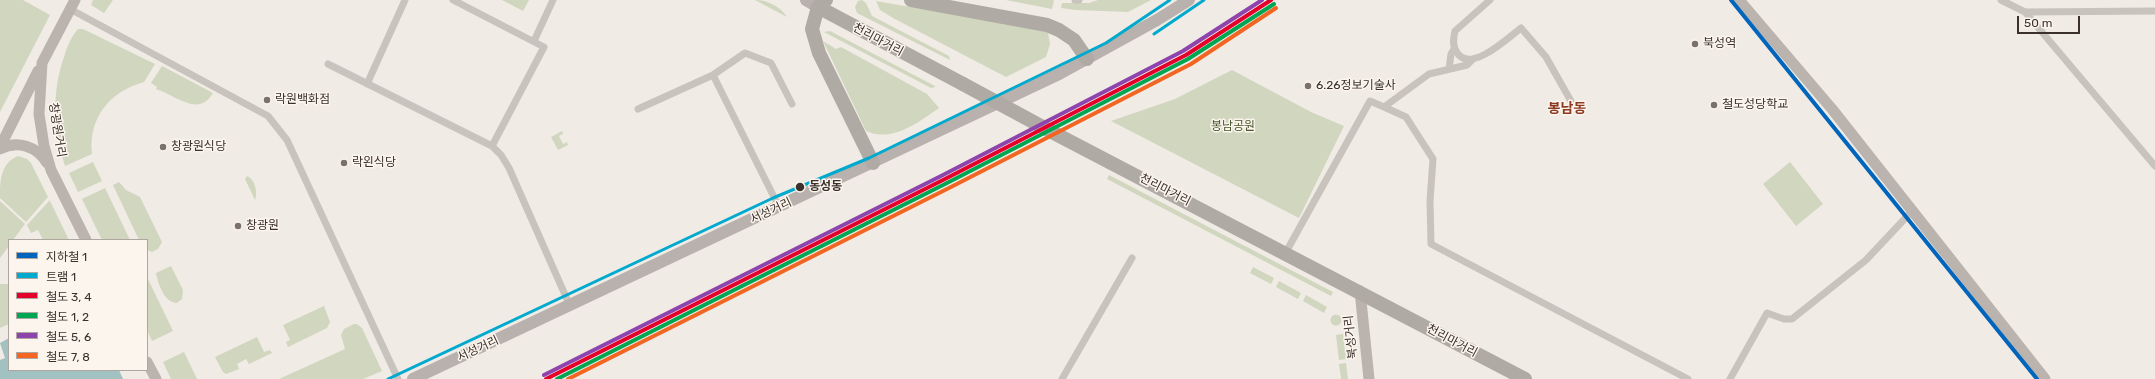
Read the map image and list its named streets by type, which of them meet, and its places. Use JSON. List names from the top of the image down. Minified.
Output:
{"streets":{"highway":["천리마거리"],"main road":["서성거리"],"street":["창광원거리","북성거리"]},"crossings":[["천리마거리","북성거리"]],"districts":["봉남동"],"parks":["봉남공원"],"places":["북성역","6.26정보기술사","락원백화점","철도성당학교","창광원식당","락왼식당","동성동","창광원"],"lines":["metro line 1","tram line 1"],"legend":["지하철 1","트램 1","철도 3, 4","철도 1, 2","철도 5, 6","철도 7, 8"],"scale_bar":"50 m"}
